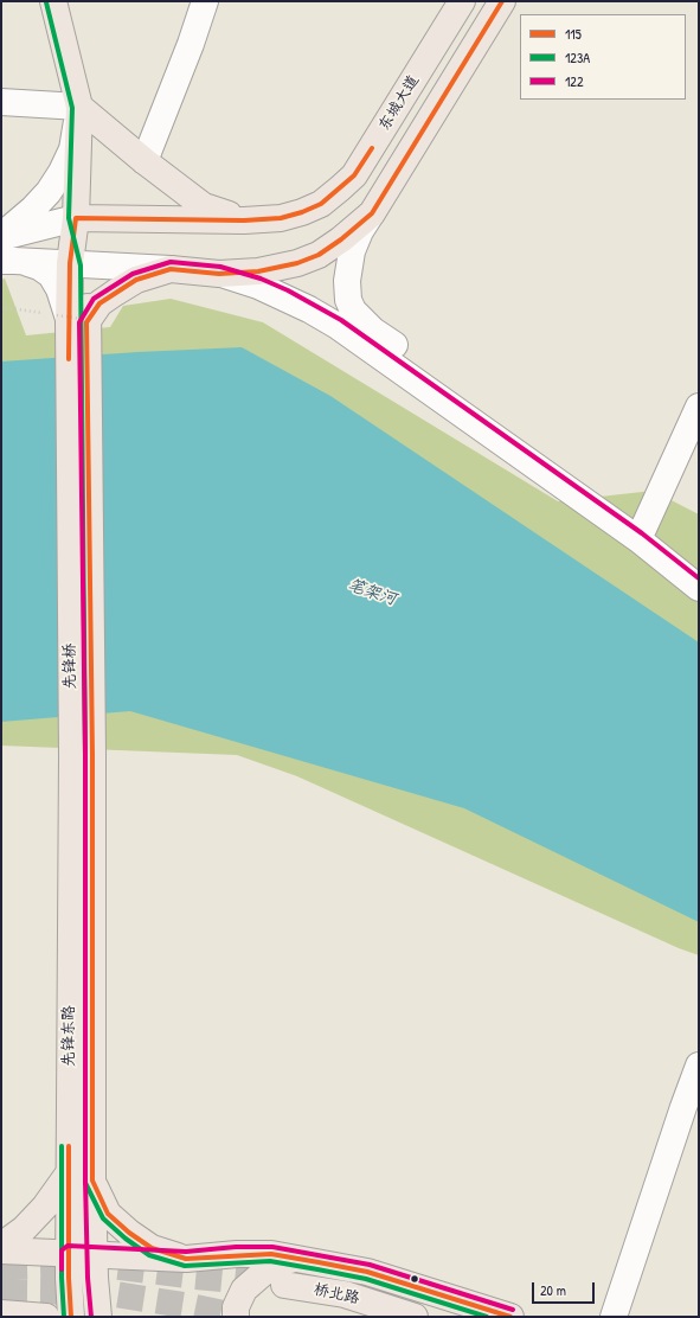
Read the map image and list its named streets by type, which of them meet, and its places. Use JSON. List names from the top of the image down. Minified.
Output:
{"streets":{"main road":["东城大道","先锋桥","先锋东路","桥北路"]},"crossings":[["东城大道","先锋桥"],["先锋桥","先锋东路"],["先锋东路","桥北路"]],"water":["笔架河"],"lines":["transit line 115","transit line 123A","transit line 122"],"legend":["115","123A","122"],"scale_bar":"20 m"}
